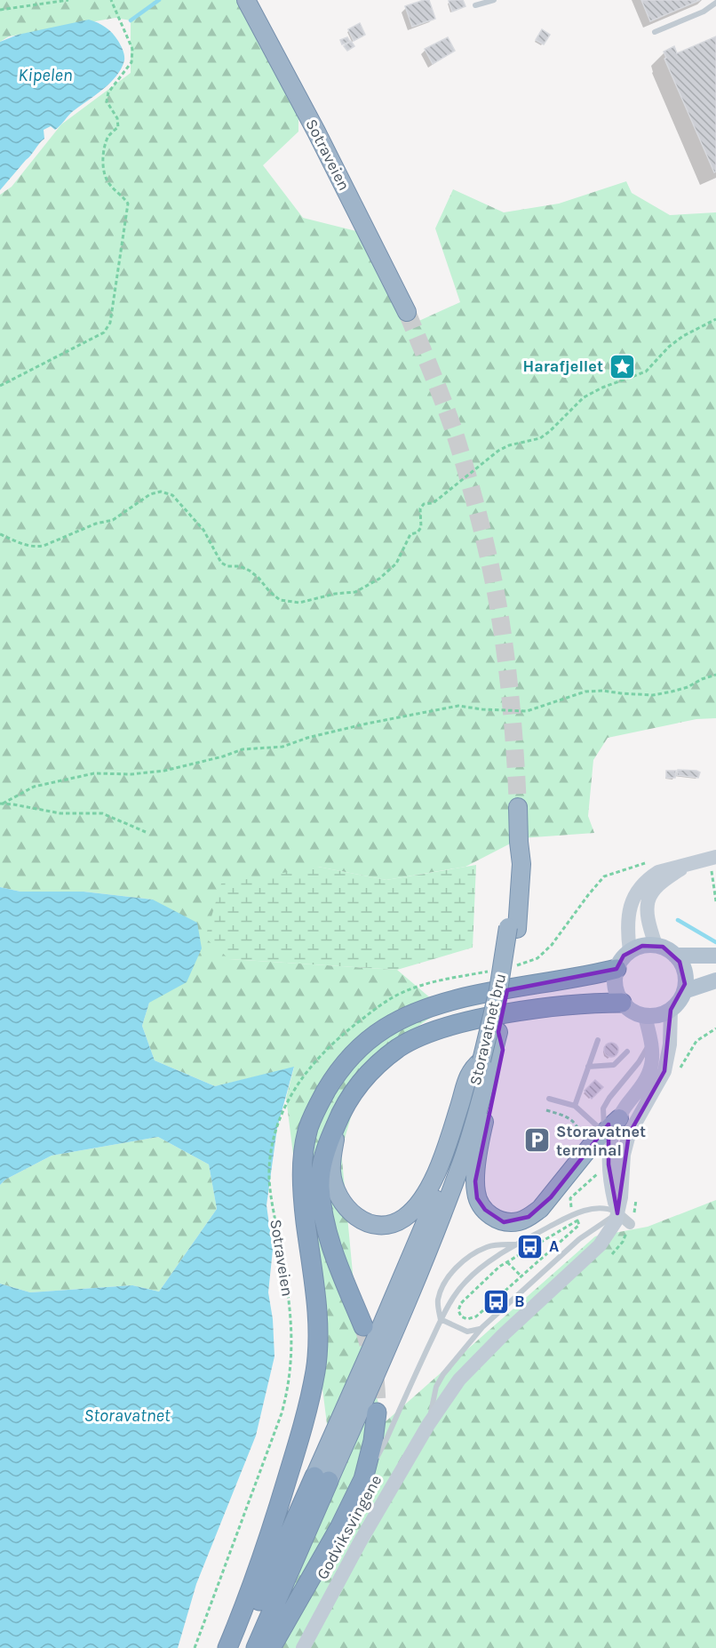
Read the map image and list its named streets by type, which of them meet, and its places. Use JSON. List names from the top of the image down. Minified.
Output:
{"streets":{"highway":["Sotraveien","Storavatnet bru"],"main road":["Godviksvingene"]},"water":["Kipelen","Storavatnet"],"places":{"place":["Harafjellet"],"parking":["Storavatnet terminal"],"bus stop":["A","B"]}}
